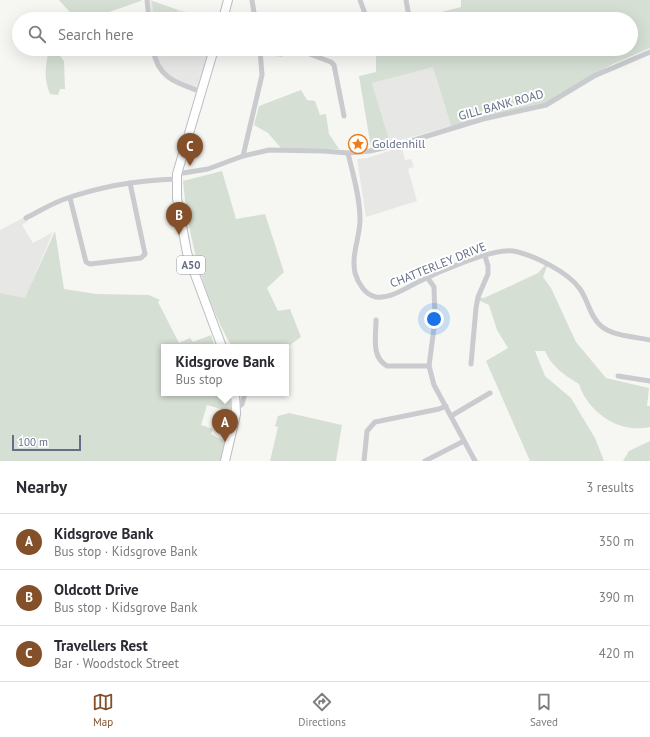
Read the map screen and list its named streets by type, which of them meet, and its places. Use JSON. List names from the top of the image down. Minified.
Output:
{"streets":{"main road":["A50"],"street":["GILL BANK ROAD","CHATTERLEY DRIVE"]},"crossings":[["GILL BANK ROAD","A50"],["GILL BANK ROAD","CHATTERLEY DRIVE"]],"places":{"place":["Goldenhill"]},"scale_bar":"100 m","page":{"search":"Search here","pins":["C","B","A"],"popup":["Kidsgrove Bank","Bus stop"],"scale":"100 m","heading":["Nearby","3 results"],"list":[{"mark":"A","name":"Kidsgrove Bank","note":"Bus stop · Kidsgrove Bank","value":"350 m"},{"mark":"B","name":"Oldcott Drive","note":"Bus stop · Kidsgrove Bank","value":"390 m"},{"mark":"C","name":"Travellers Rest","note":"Bar · Woodstock Street","value":"420 m"}],"nav":["Map","Directions","Saved"]}}
